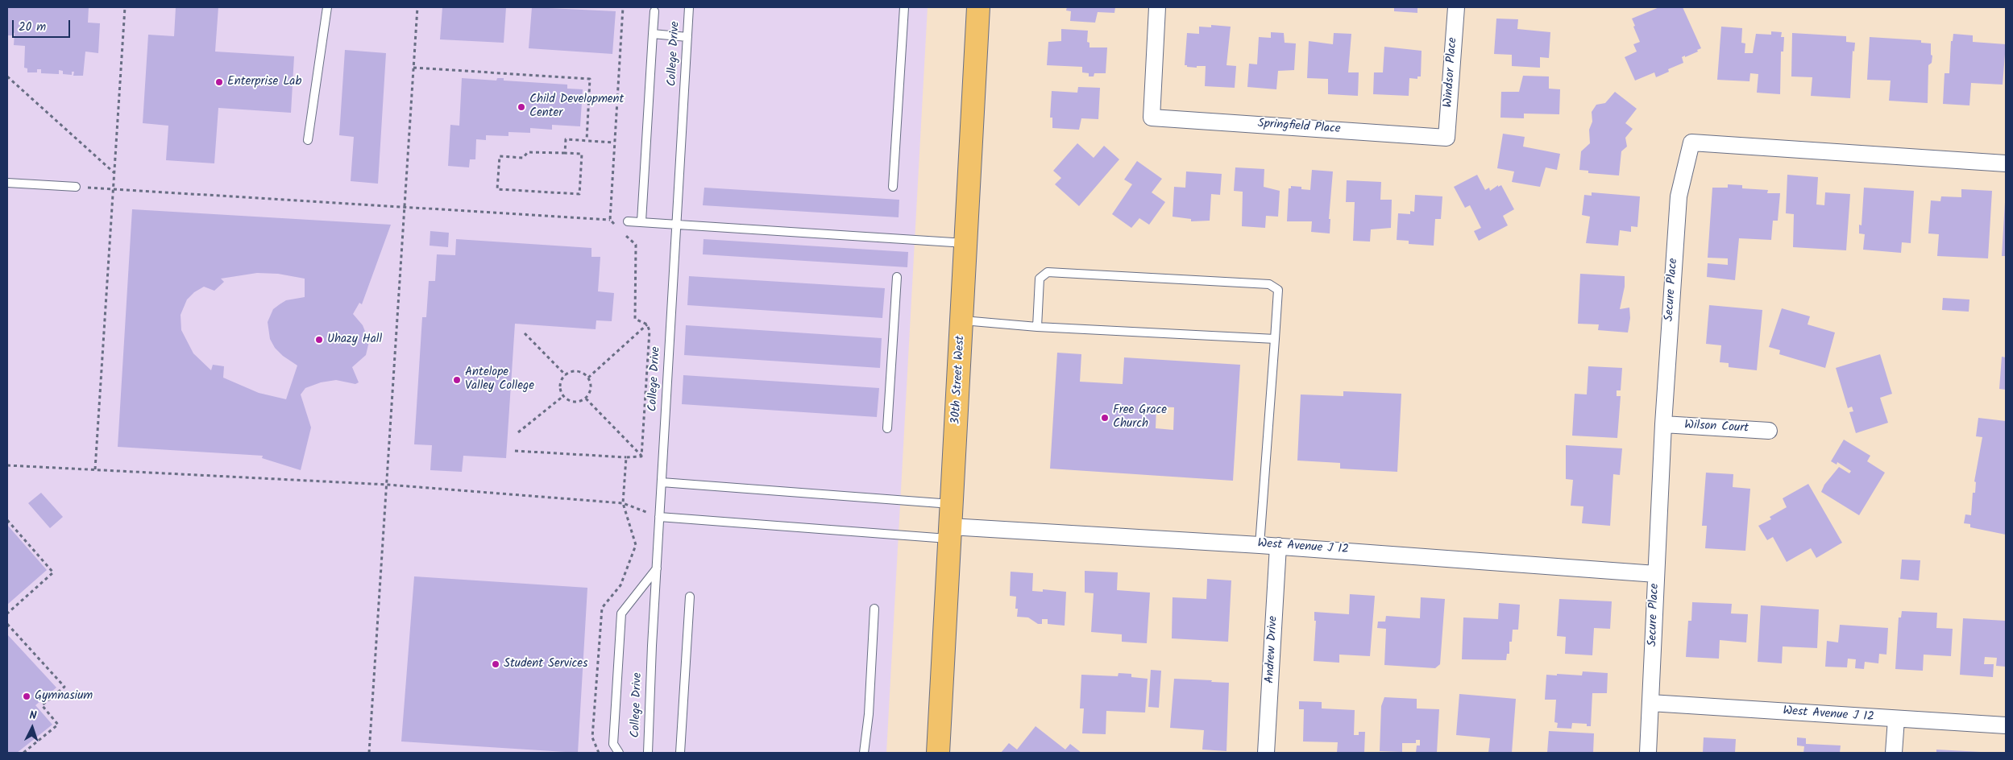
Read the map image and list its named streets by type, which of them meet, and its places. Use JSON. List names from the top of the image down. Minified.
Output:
{"streets":{"main road":["30th Street West"],"street":["Windsor Place","Springfield Place","Secure Place","Wilson Court","West Avenue J 12","Andrew Drive"],"lane":["College Drive"]},"crossings":[["Windsor Place","Springfield Place"],["Secure Place","Wilson Court"],["Secure Place","West Avenue J 12"],["30th Street West","West Avenue J 12"],["West Avenue J 12","Andrew Drive"]],"places":["Enterprise Lab","Child Development Center","Uhazy Hall","Antelope Valley College","Free Grace Church","Student Services","Gymnasium"],"scale_bar":"20 m","north":"top"}
